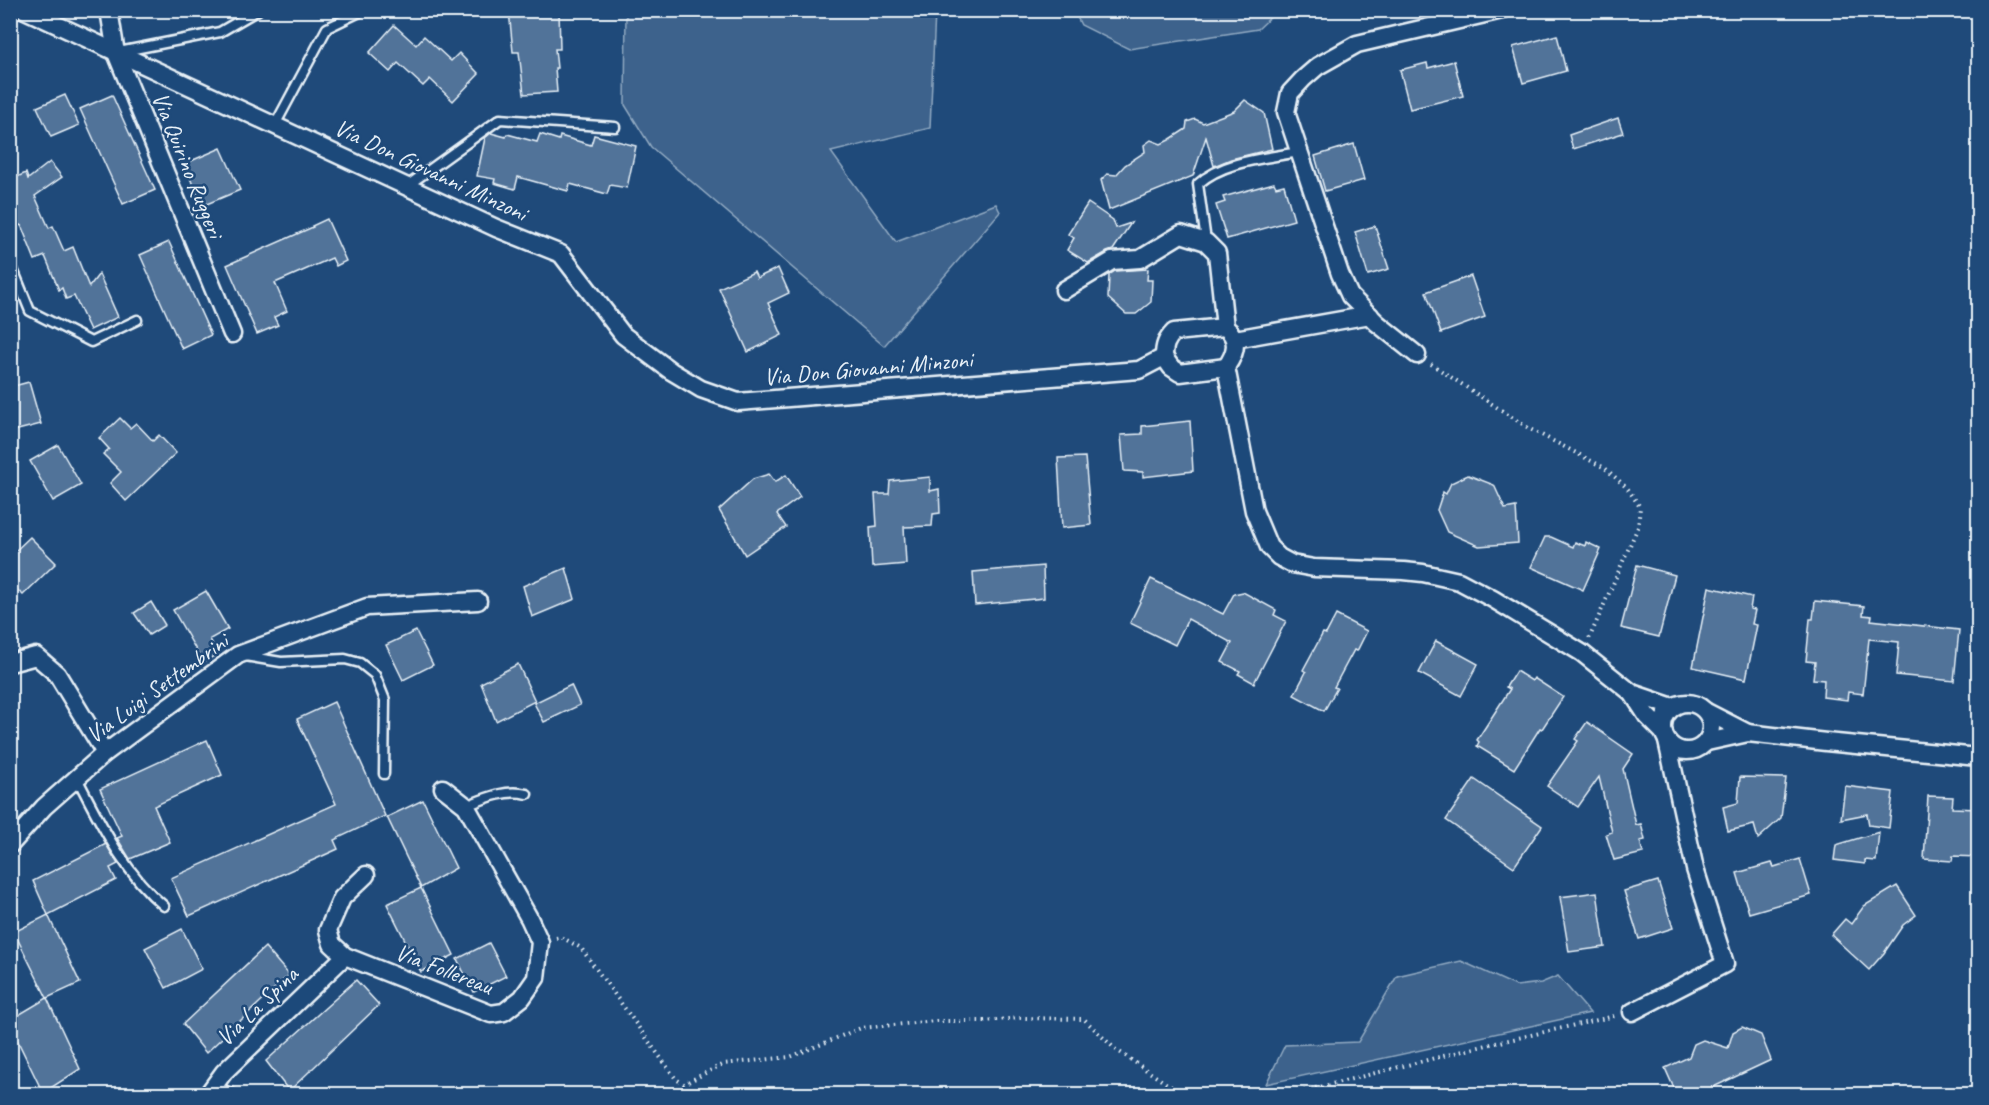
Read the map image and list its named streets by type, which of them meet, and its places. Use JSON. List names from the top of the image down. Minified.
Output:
{"streets":{"street":["Via Quirino Ruggeri","Via Don Giovanni Minzoni","Via Luigi Settembrini","Via Follereau","Via La Spina"]},"crossings":[["Via Quirino Ruggeri","Via Don Giovanni Minzoni"],["Via Follereau","Via La Spina"]]}
